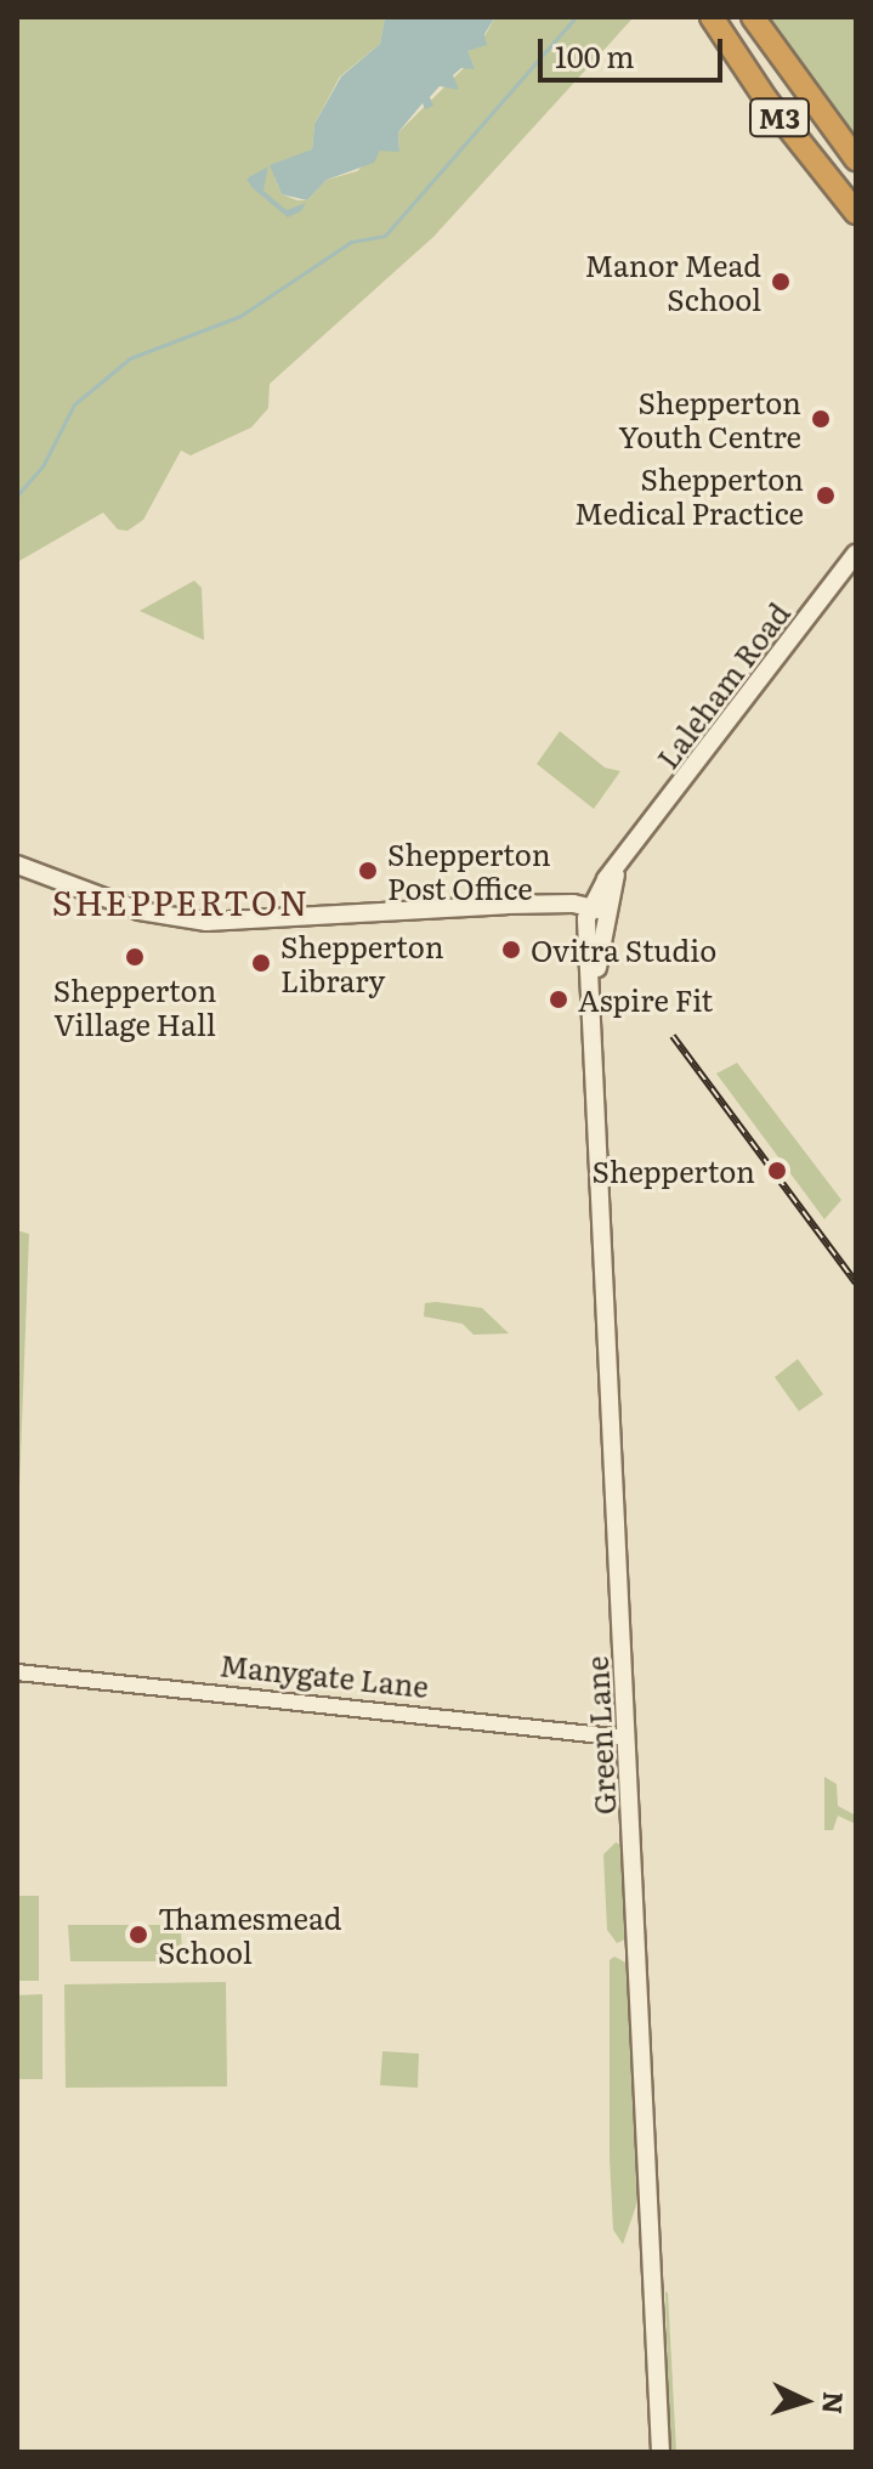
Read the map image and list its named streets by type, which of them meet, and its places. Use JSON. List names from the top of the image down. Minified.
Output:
{"streets":{"highway":["M3"],"main road":["Laleham Road","Green Lane"],"street":["Manygate Lane"]},"crossings":[["Laleham Road","Green Lane"],["Manygate Lane","Green Lane"]],"districts":["SHEPPERTON"],"places":["Manor Mead School","Shepperton Youth Centre","Shepperton Medical Practice","Shepperton Post Office","Ovitra Studio","Shepperton Village Hall","Shepperton Library","Aspire Fit","Shepperton","Thamesmead School"],"scale_bar":"100 m","north":"right"}
